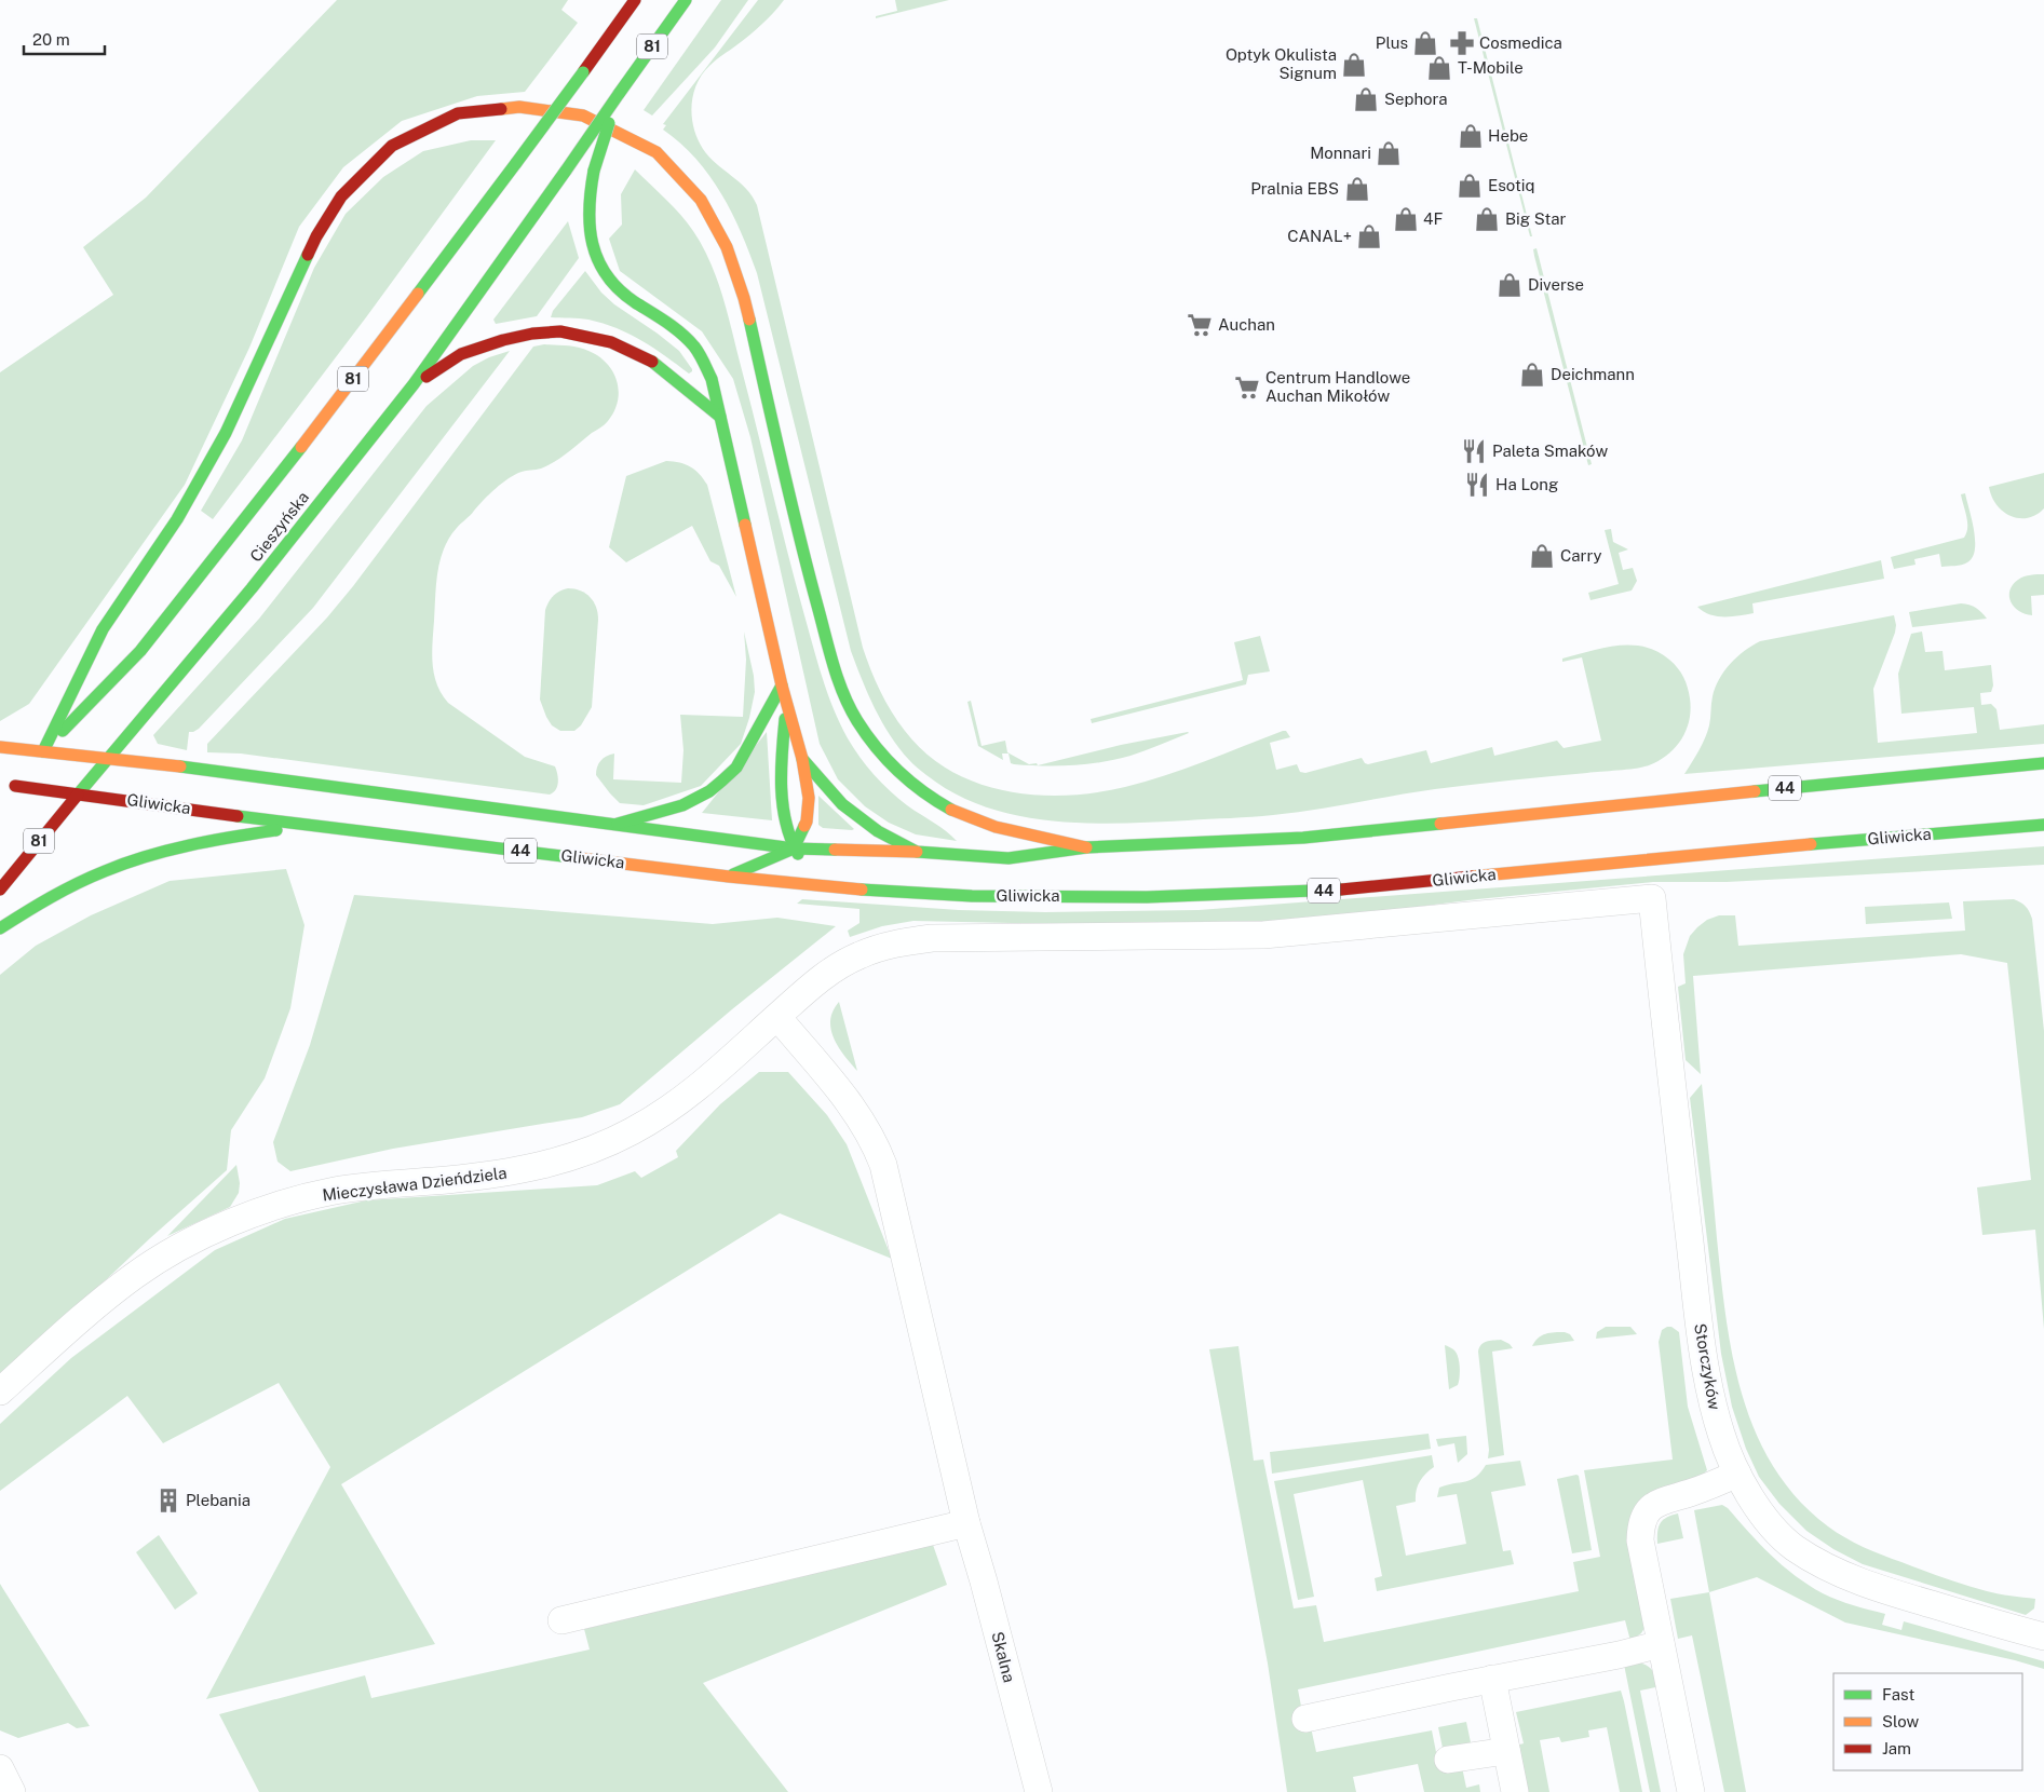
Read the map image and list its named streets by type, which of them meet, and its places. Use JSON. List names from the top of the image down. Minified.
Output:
{"streets":{"main road":["81","Cieszyńska","44","Gliwicka"],"street":["Mieczysława Dzieńdziela","Storczyków","Skalna"]},"crossings":[["81","Cieszyńska"],["Cieszyńska","Gliwicka"],["44","Gliwicka"],["Mieczysława Dzieńdziela","Storczyków"],["Mieczysława Dzieńdziela","Skalna"],["Storczyków","Skalna"]],"places":{"shop":["Plus","Optyk Okulista Signum","T-Mobile","Sephora","Hebe","Monnari","Esotiq","Pralnia EBS","4F","Big Star","CANAL+","Diverse","Deichmann","Carry"],"pharmacy":["Cosmedica"],"supermarket":["Auchan","Centrum Handlowe Auchan Mikołów"],"restaurant":["Paleta Smaków","Ha Long"],"building":["Plebania"]},"legend":["Fast","Slow","Jam"],"scale_bar":"20 m"}
